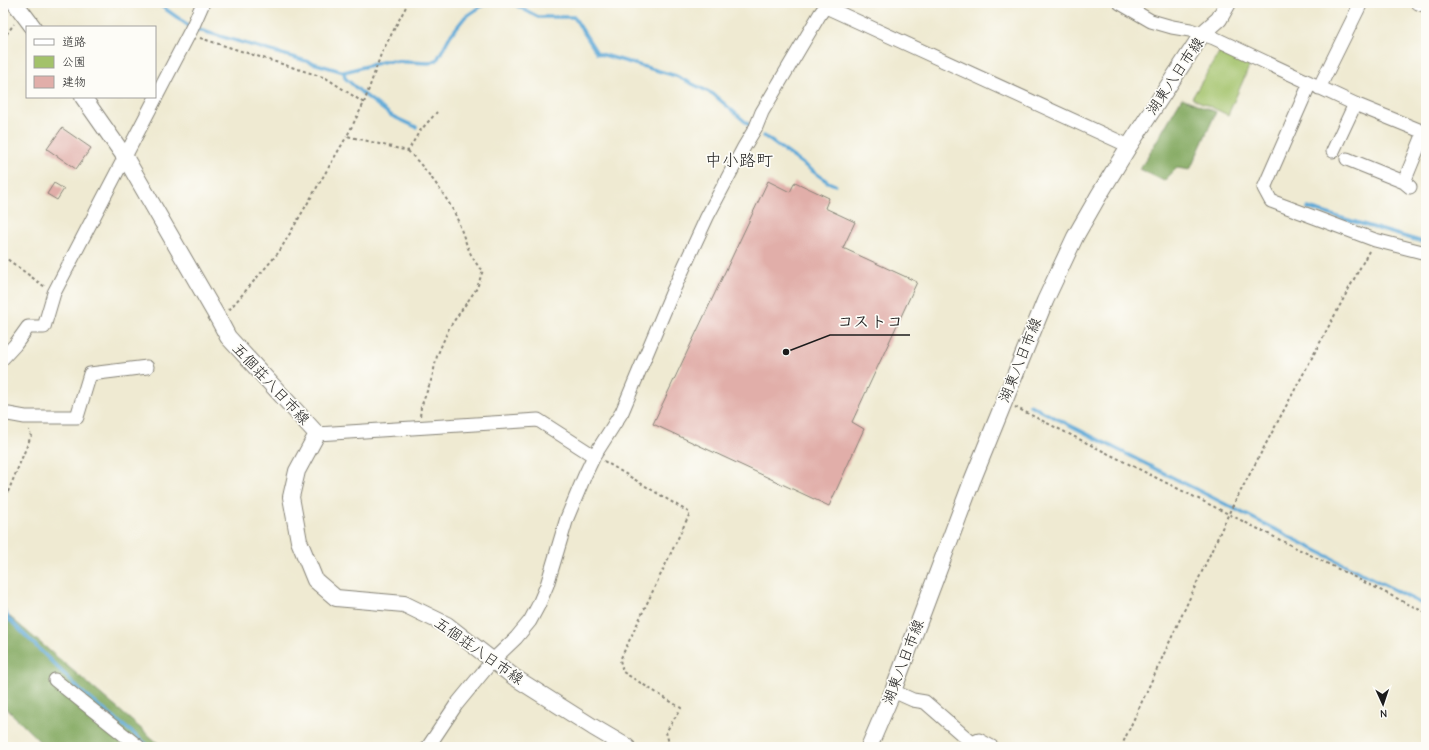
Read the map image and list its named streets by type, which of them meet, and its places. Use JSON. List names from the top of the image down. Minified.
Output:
{"streets":{"main road":["湖東八日市線","五個荘八日市線"]},"districts":["中小路町"],"places":["コストコ"],"legend":["道路","公園","建物"],"north":"bottom"}
